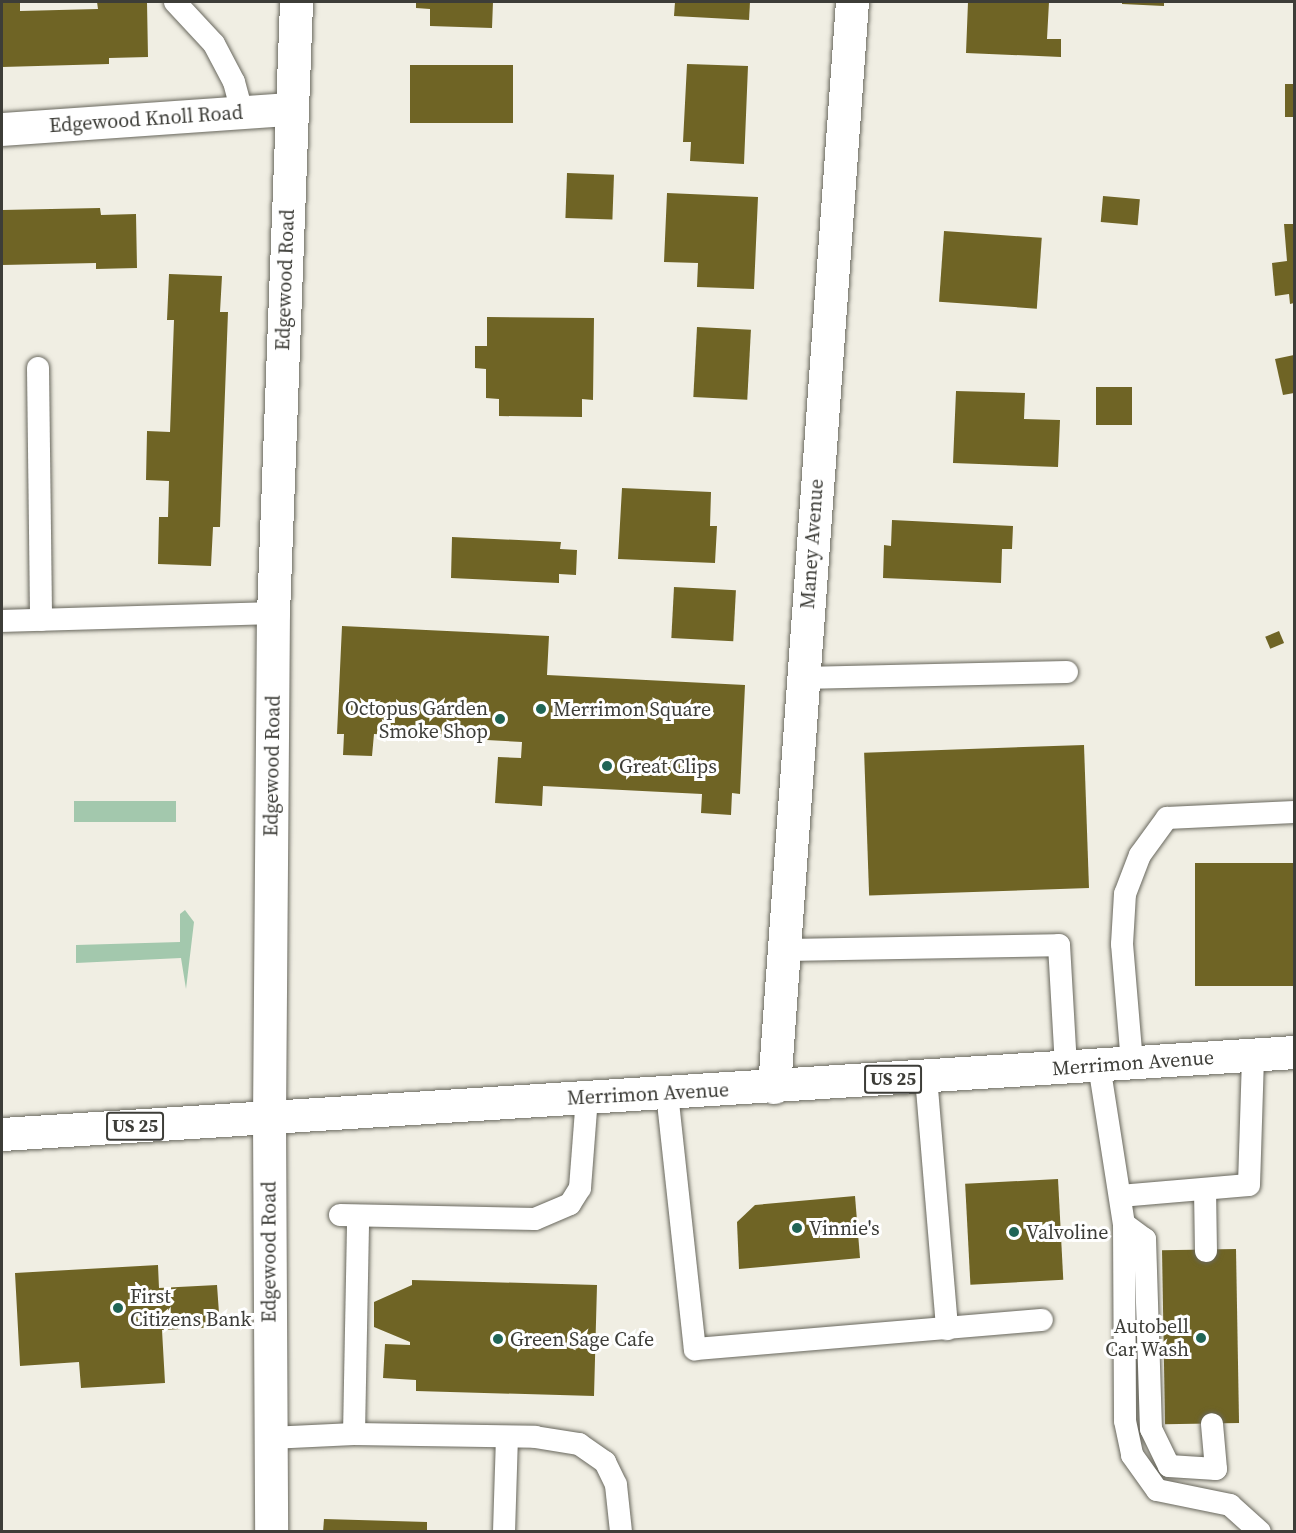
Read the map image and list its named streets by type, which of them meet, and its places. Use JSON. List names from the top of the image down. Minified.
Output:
{"streets":{"street":["Edgewood Knoll Road","Edgewood Road","Maney Avenue","Merrimon Avenue","US 25"]},"crossings":[["Edgewood Knoll Road","Edgewood Road"],["Edgewood Road","Merrimon Avenue"],["Maney Avenue","Merrimon Avenue"]],"places":["Merrimon Square","Octopus Garden Smoke Shop","Great Clips","Vinnie's","Valvoline","First Citizens Bank","Autobell Car Wash","Green Sage Cafe"]}
